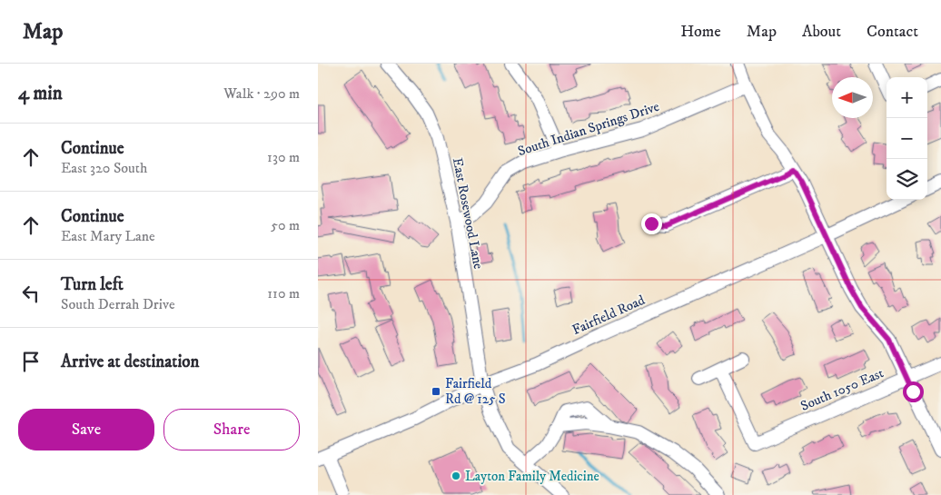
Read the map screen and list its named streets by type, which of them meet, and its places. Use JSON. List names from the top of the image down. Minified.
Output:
{"streets":{"street":["South Indian Springs Drive","East Rosewood Lane","Fairfield Road","South 1050 East"]},"crossings":[["South Indian Springs Drive","East Rosewood Lane"],["East Rosewood Lane","Fairfield Road"]],"places":{"transit":["Fairfield Rd @ 125 S"],"other":["Layton Family Medicine"]},"north":"left","page":{"header":"Map","nav":["Home","Map","About","Contact"],"heading":["4 min","Walk · 290 m"],"map_buttons":["+","−"],"list":[["Continue","East 320 South","130 m"],["Continue","East Mary Lane","50 m"],["Turn left","South Derrah Drive","110 m"],"Arrive at destination"],"buttons":["Save","Share"]}}
